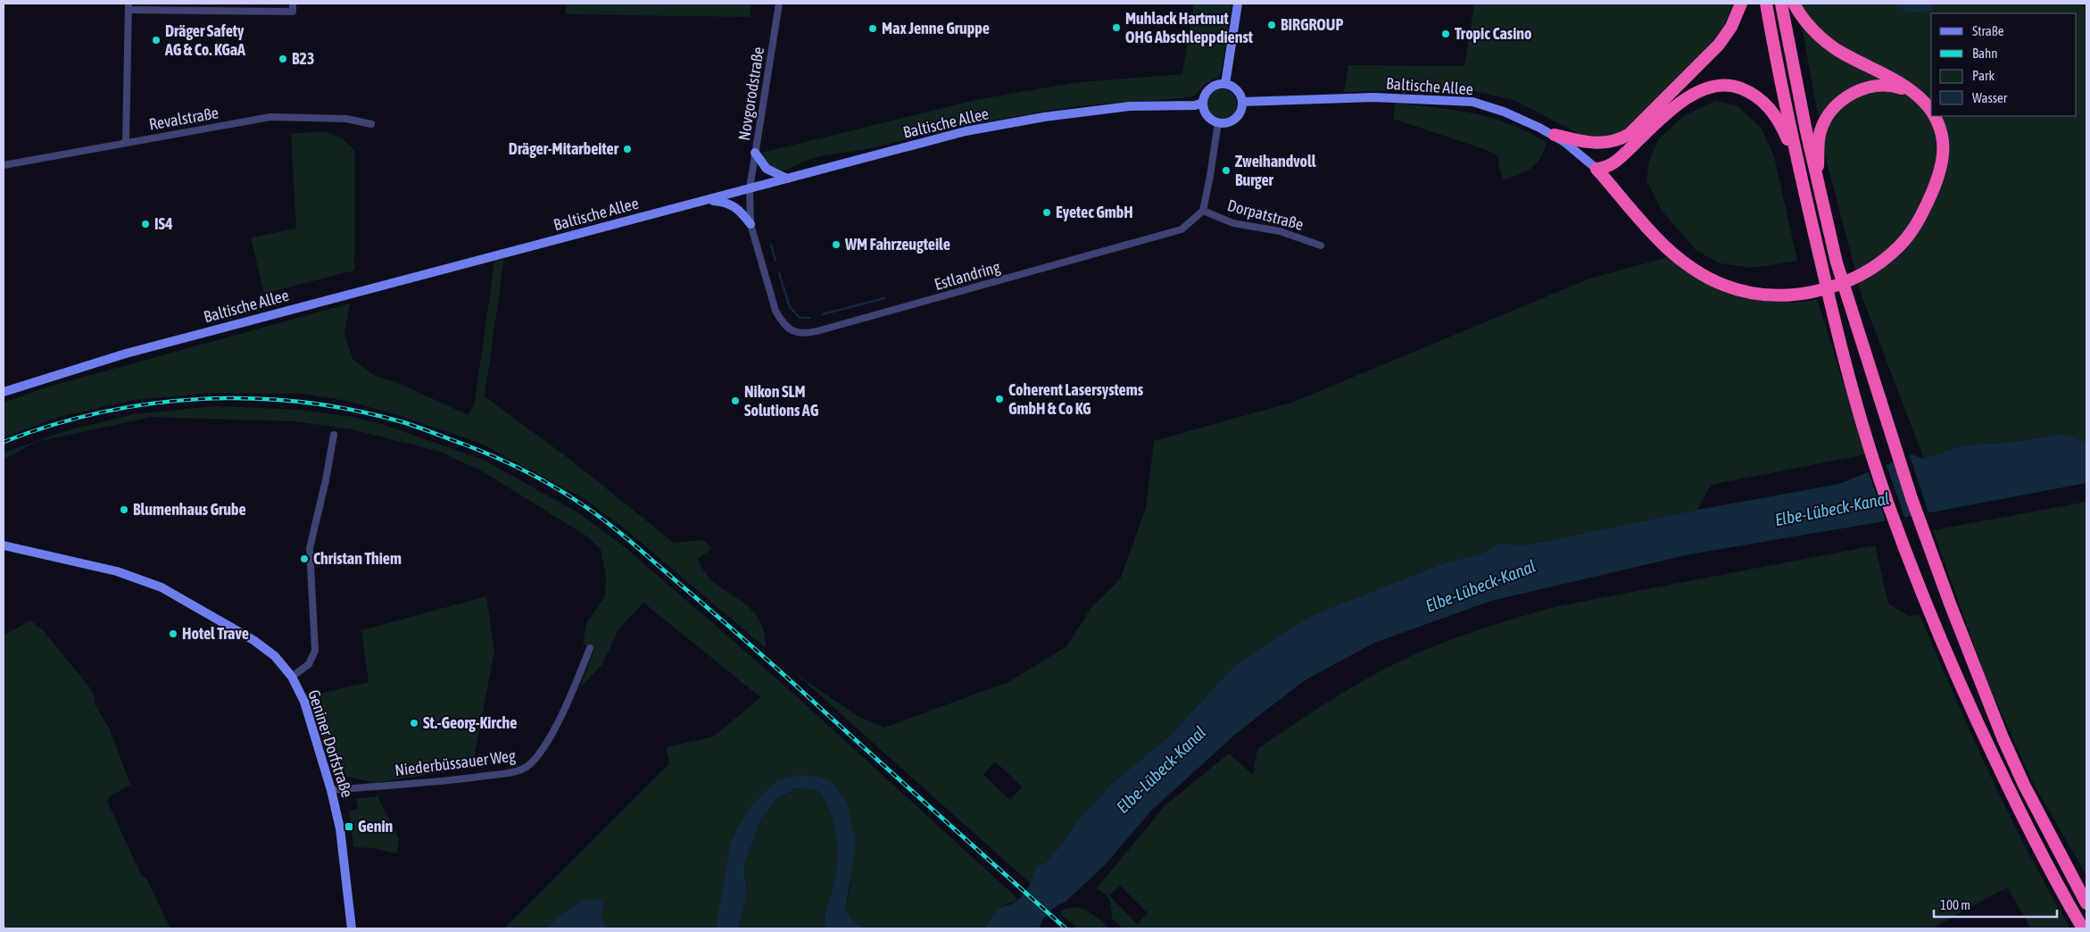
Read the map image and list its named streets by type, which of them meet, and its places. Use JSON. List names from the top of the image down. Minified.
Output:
{"streets":{"main road":["Baltische Allee","Geniner Dorfstraße"],"street":["Novgorodstraße","Revalstraße","Dorpatstraße","Estlandring","Niederbüssauer Weg"]},"crossings":[["Baltische Allee","Novgorodstraße"],["Baltische Allee","Estlandring"],["Novgorodstraße","Estlandring"],["Dorpatstraße","Estlandring"],["Geniner Dorfstraße","Niederbüssauer Weg"]],"water":["Elbe-Lübeck-Kanal"],"places":{"other":["BIRGROUP","Muhlack Hartmut OHG Abschleppdienst","Max Jenne Gruppe","Tropic Casino","Dräger Safety AG & Co. KGaA","B23","Dräger-Mitarbeiter","Zweihandvoll Burger","Eyetec GmbH","IS4","WM Fahrzeugteile","Coherent Lasersystems GmbH & Co KG","Nikon SLM Solutions AG","Blumenhaus Grube","Christan Thiem","Hotel Trave","St.-Georg-Kirche"],"transit":["Genin"]},"legend":["Straße","Bahn","Park","Wasser"],"scale_bar":"100 m"}
